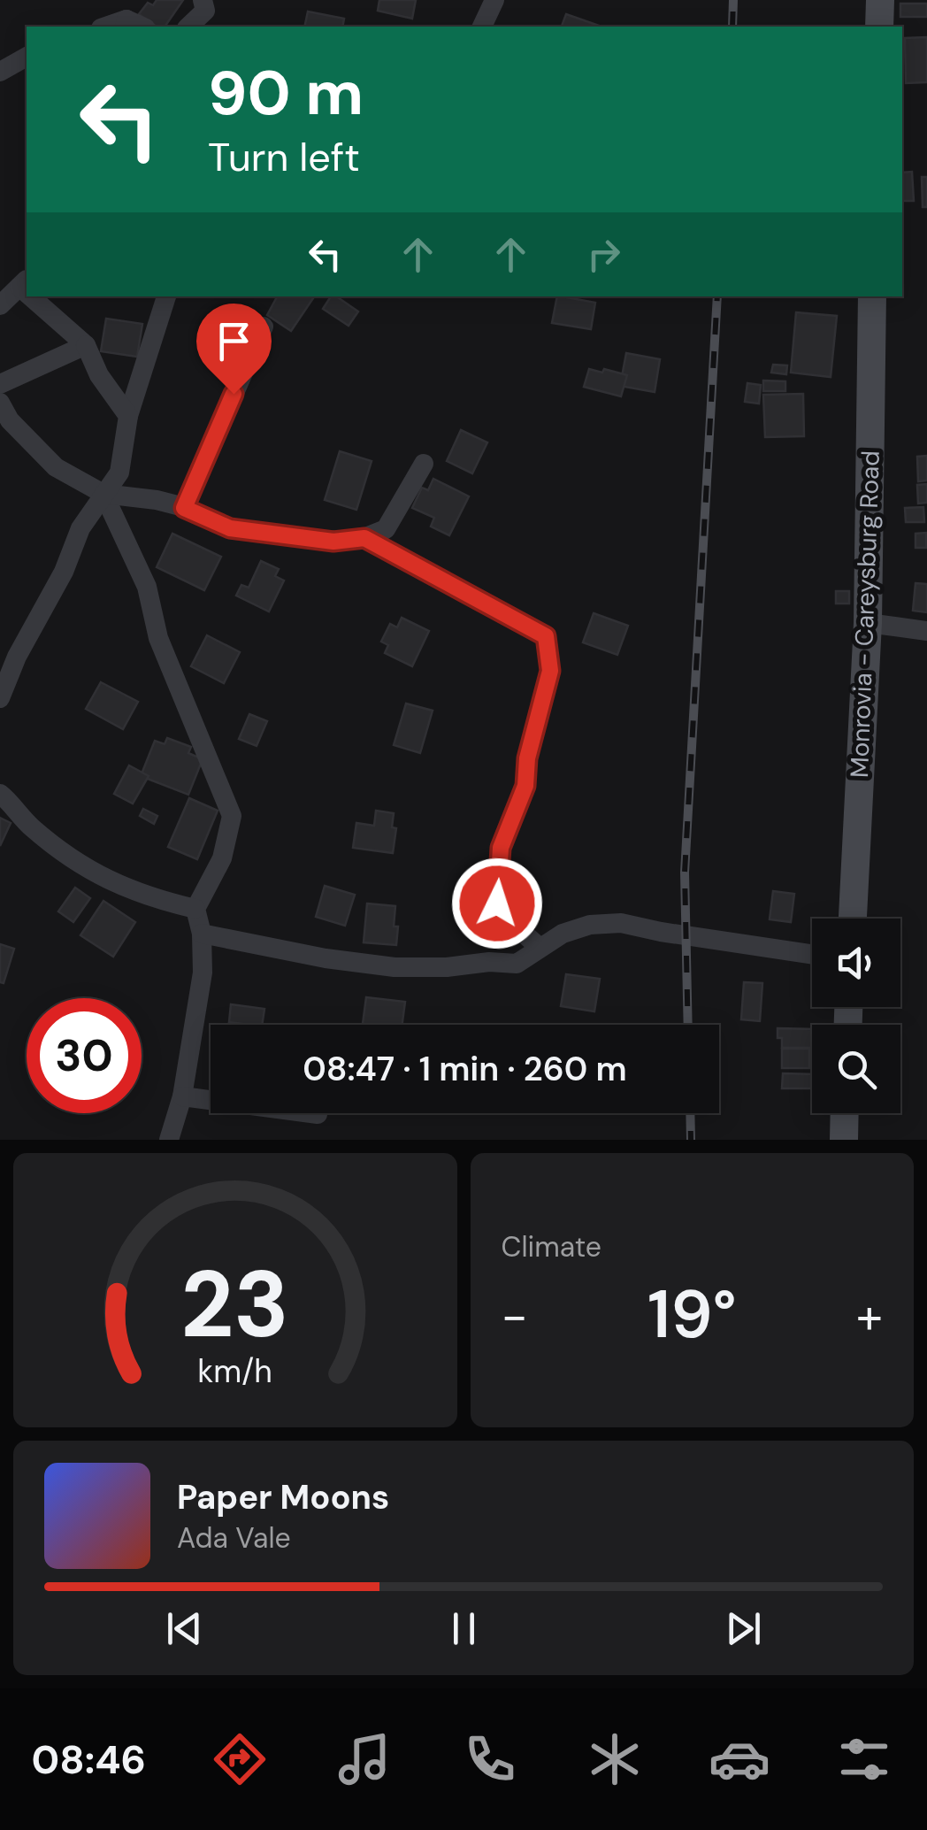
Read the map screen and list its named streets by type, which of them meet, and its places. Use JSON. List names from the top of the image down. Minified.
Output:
{"streets":{"main road":["Monrovia - Careysburg Road"]},"page":{"turn":["90 m","Turn left"],"limit":"30","trip":"08:47 · 1 min · 260 m","tile":"Climate","heat":["−","19°","+"],"song":["Paper Moons","Ada Vale"],"tabs":"08:46","gauge":["23","km/h"]}}
